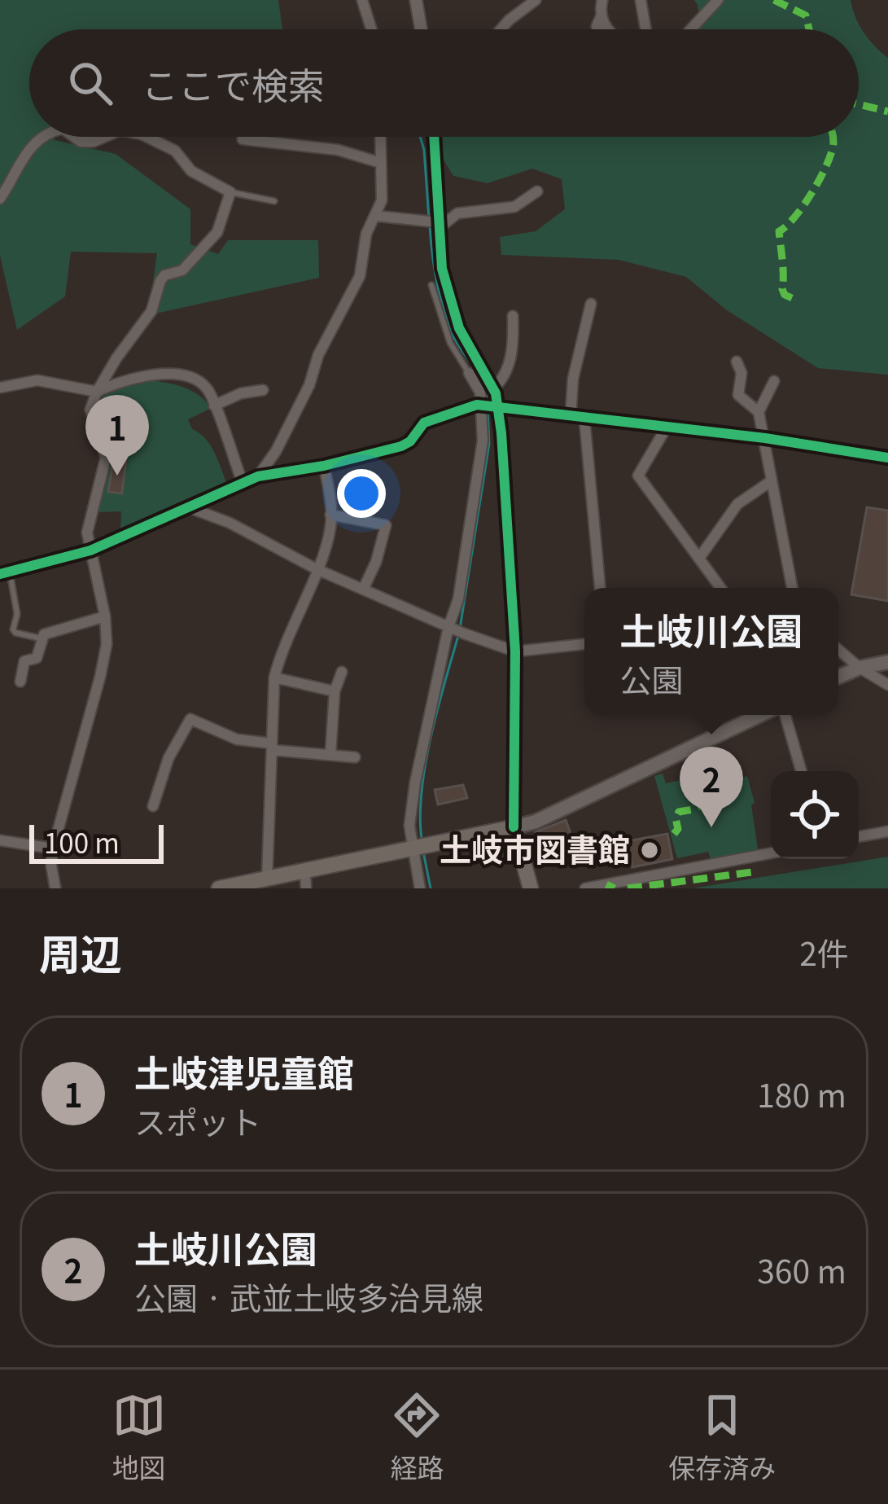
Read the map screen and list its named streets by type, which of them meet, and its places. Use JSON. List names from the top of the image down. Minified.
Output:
{"places":["土岐市図書館"],"scale_bar":"100 m","page":{"search":"ここで検索","pins":["1","2"],"popup":["土岐川公園","公園"],"scale":"100 m","heading":["周辺","2件"],"list":[{"mark":"1","name":"土岐津児童館","note":"スポット","value":"180 m"},{"mark":"2","name":"土岐川公園","note":"公園 · 武並土岐多治見線","value":"360 m"}],"nav":["地図","経路","保存済み"]}}
